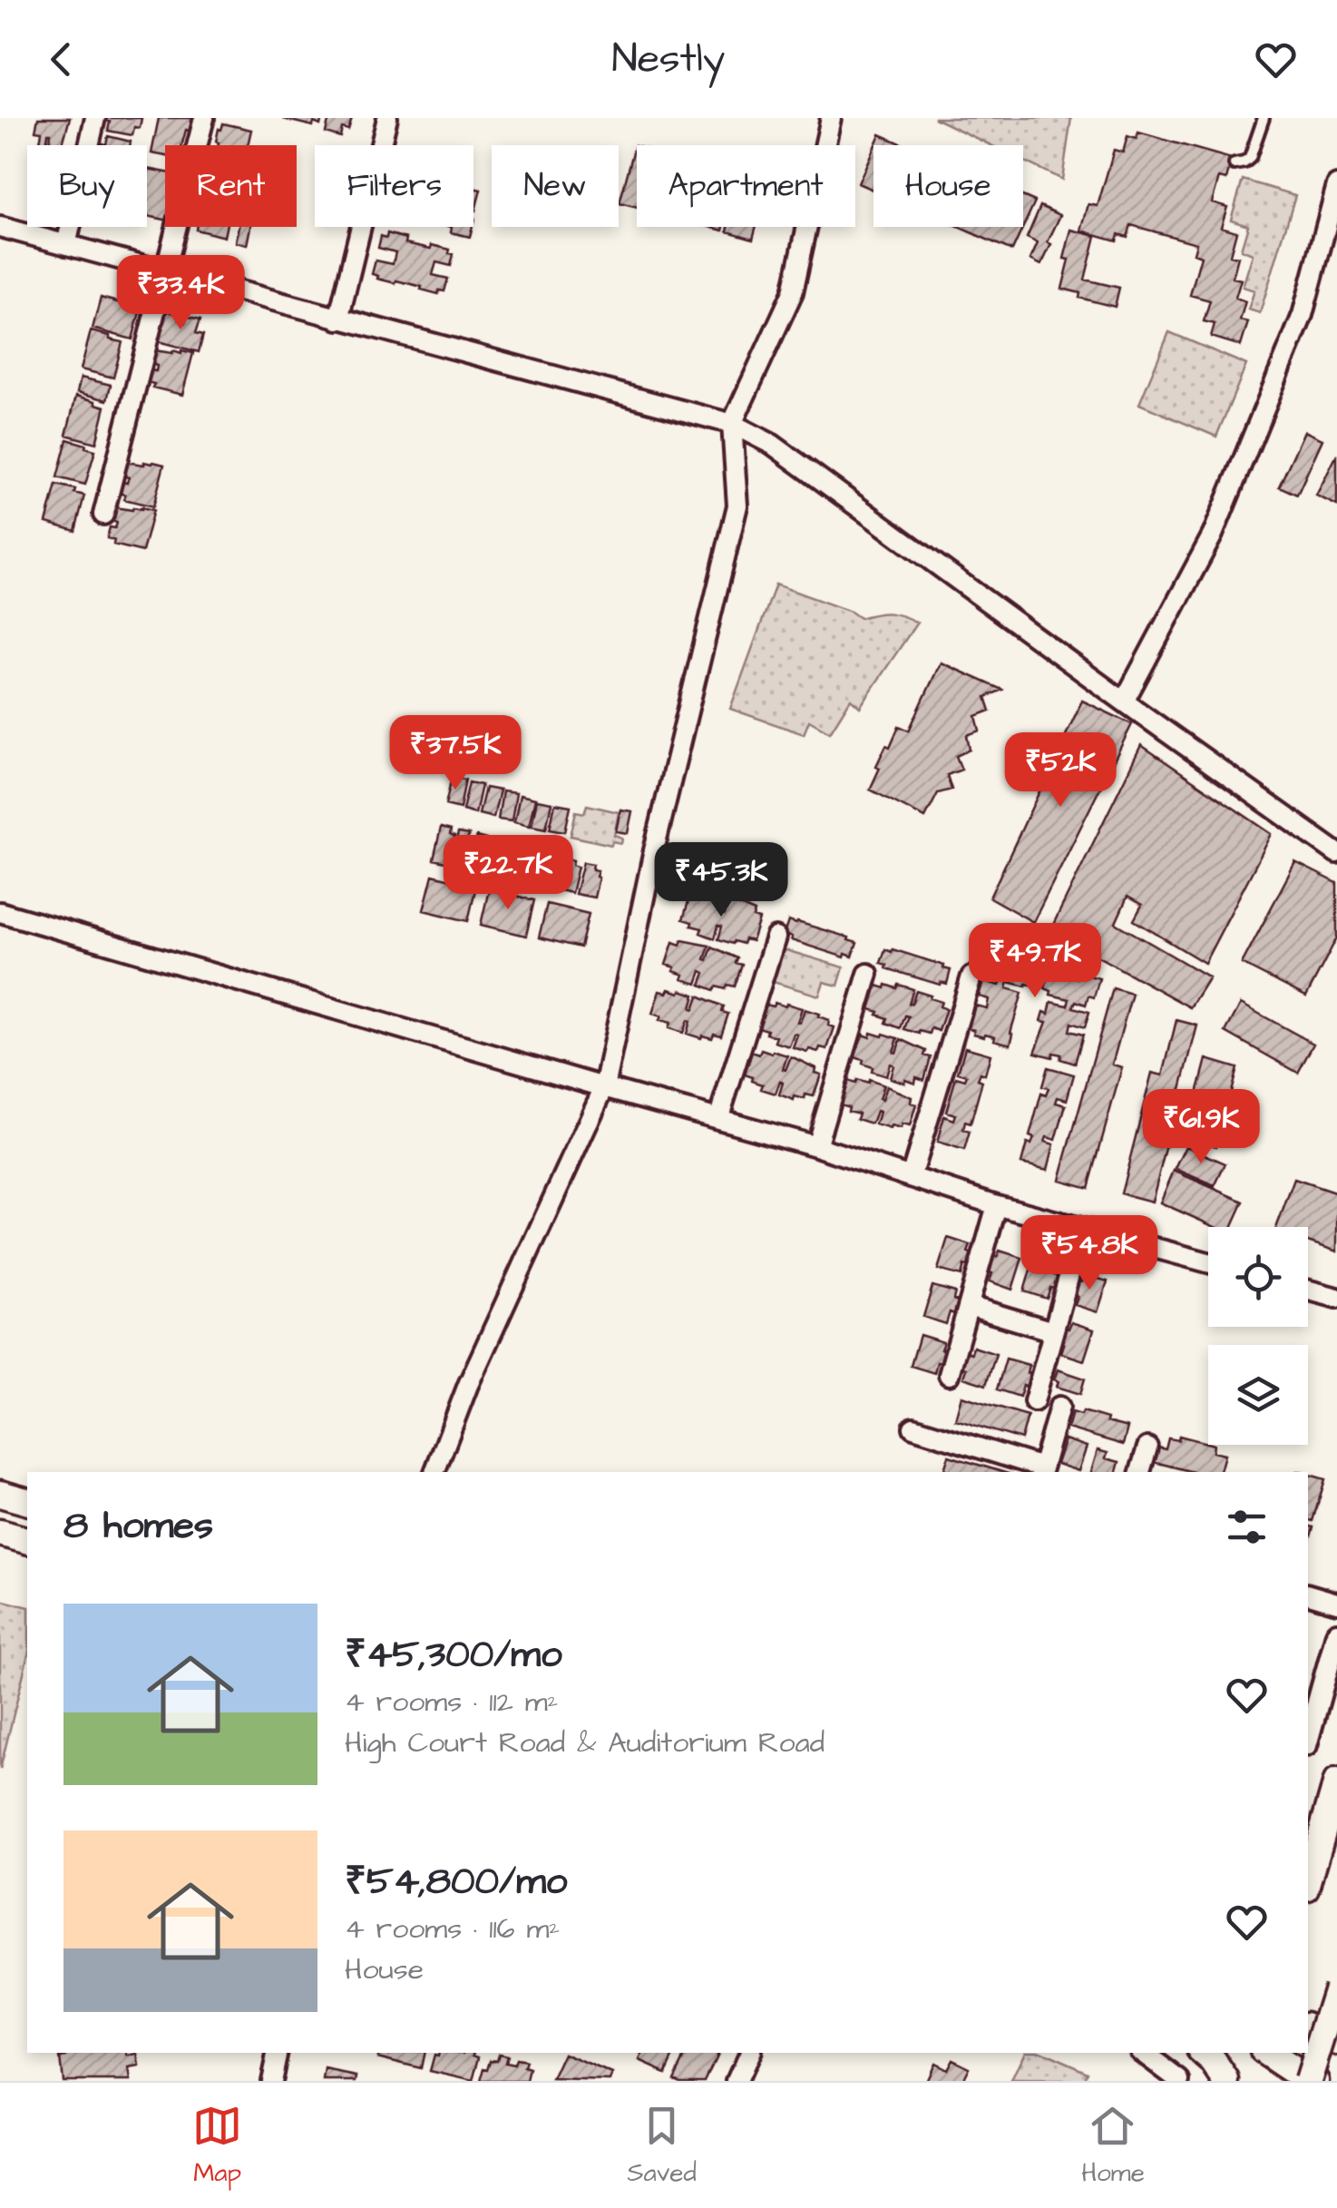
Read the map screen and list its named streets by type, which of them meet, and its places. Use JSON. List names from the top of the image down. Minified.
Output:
{"page":{"header":"Nestly","chip":["Buy","Rent","Filters","New","Apartment","House"],"price":["₹33.4K","₹37.5K","₹52K","₹22.7K","₹45.3K","₹49.7K","₹61.9K","₹54.8K"],"heading":"8 homes","list":[{"name":"₹45,300/mo","note":"4 rooms · 112 m² · High Court Road & Auditorium Road"},{"name":"₹54,800/mo","note":"4 rooms · 116 m² · House"}],"tabs":["Map","Saved","Home"]}}
